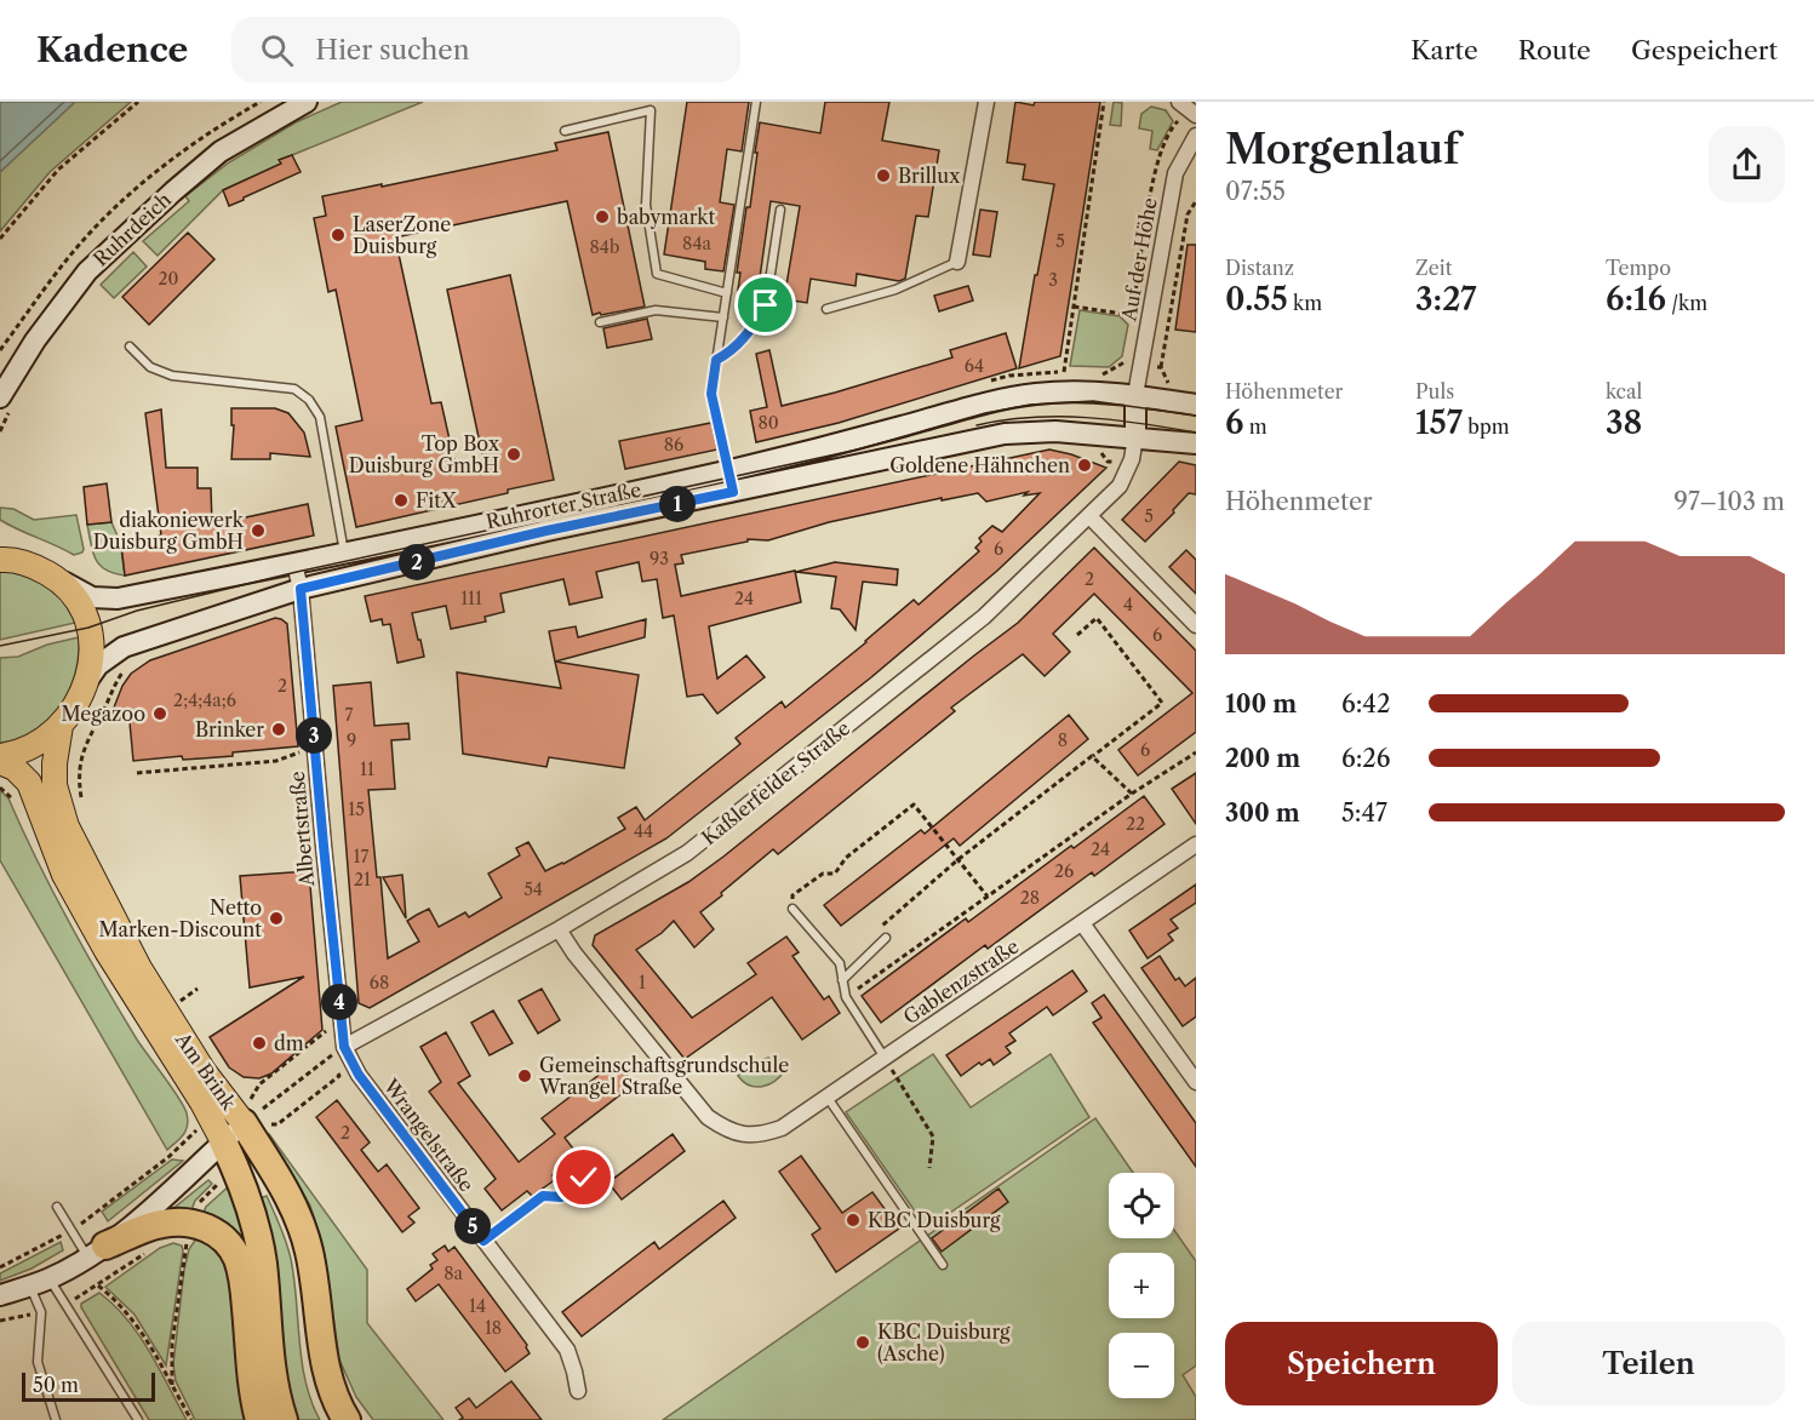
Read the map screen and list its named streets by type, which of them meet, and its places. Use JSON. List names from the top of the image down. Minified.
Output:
{"streets":{"highway":["Am Brink"],"main road":["Ruhrdeich","Ruhrorter Straße"],"street":["Auf der Höhe","Kaßlerfelder Straße","Albertstraße","Gablenzstraße","Wrangelstraße"]},"crossings":[["Auf der Höhe","Ruhrorter Straße"],["Ruhrorter Straße","Kaßlerfelder Straße"],["Ruhrorter Straße","Albertstraße"],["Ruhrorter Straße","Am Brink"],["Kaßlerfelder Straße","Albertstraße"],["Kaßlerfelder Straße","Gablenzstraße"],["Kaßlerfelder Straße","Wrangelstraße"],["Albertstraße","Wrangelstraße"]],"places":["Brillux","babymarkt","LaserZone Duisburg","Top Box Duisburg GmbH","Goldene Hähnchen","FitX","diakoniewerk Duisburg GmbH","Megazoo","Brinker","Netto Marken-Discount","dm","Gemeinschaftsgrundschule Wrangel Straße","KBC Duisburg","KBC Duisburg (Asche)"],"house_numbers":["5","84a","84b","20","3","64","80","86","5","6","93","2","111","24","4","6","2","2;4;4a;6","7","9","8","6","11","15","22","44","24","17","26","21","54","28","68","1","2","8a","14","18"],"scale_bar":"50 m","page":{"header":"Kadence","search":"Hier suchen","nav":["Karte","Route","Gespeichert"],"heading":["Morgenlauf","07:55"],"stats":[["Distanz","0.55 km"],["Zeit","3:27"],["Tempo","6:16 /km"],["Höhenmeter","6 m"],["Puls","157 bpm"],["kcal","38"]],"chart":["Höhenmeter","97–103 m"],"pins":["1","2","3","4","5"],"list":[{"name":"100 m","note":"6:42"},{"name":"200 m","note":"6:26"},{"name":"300 m","note":"5:47"}],"map_buttons":["+","−"],"buttons":["Speichern","Teilen"],"scale":"50 m"}}
